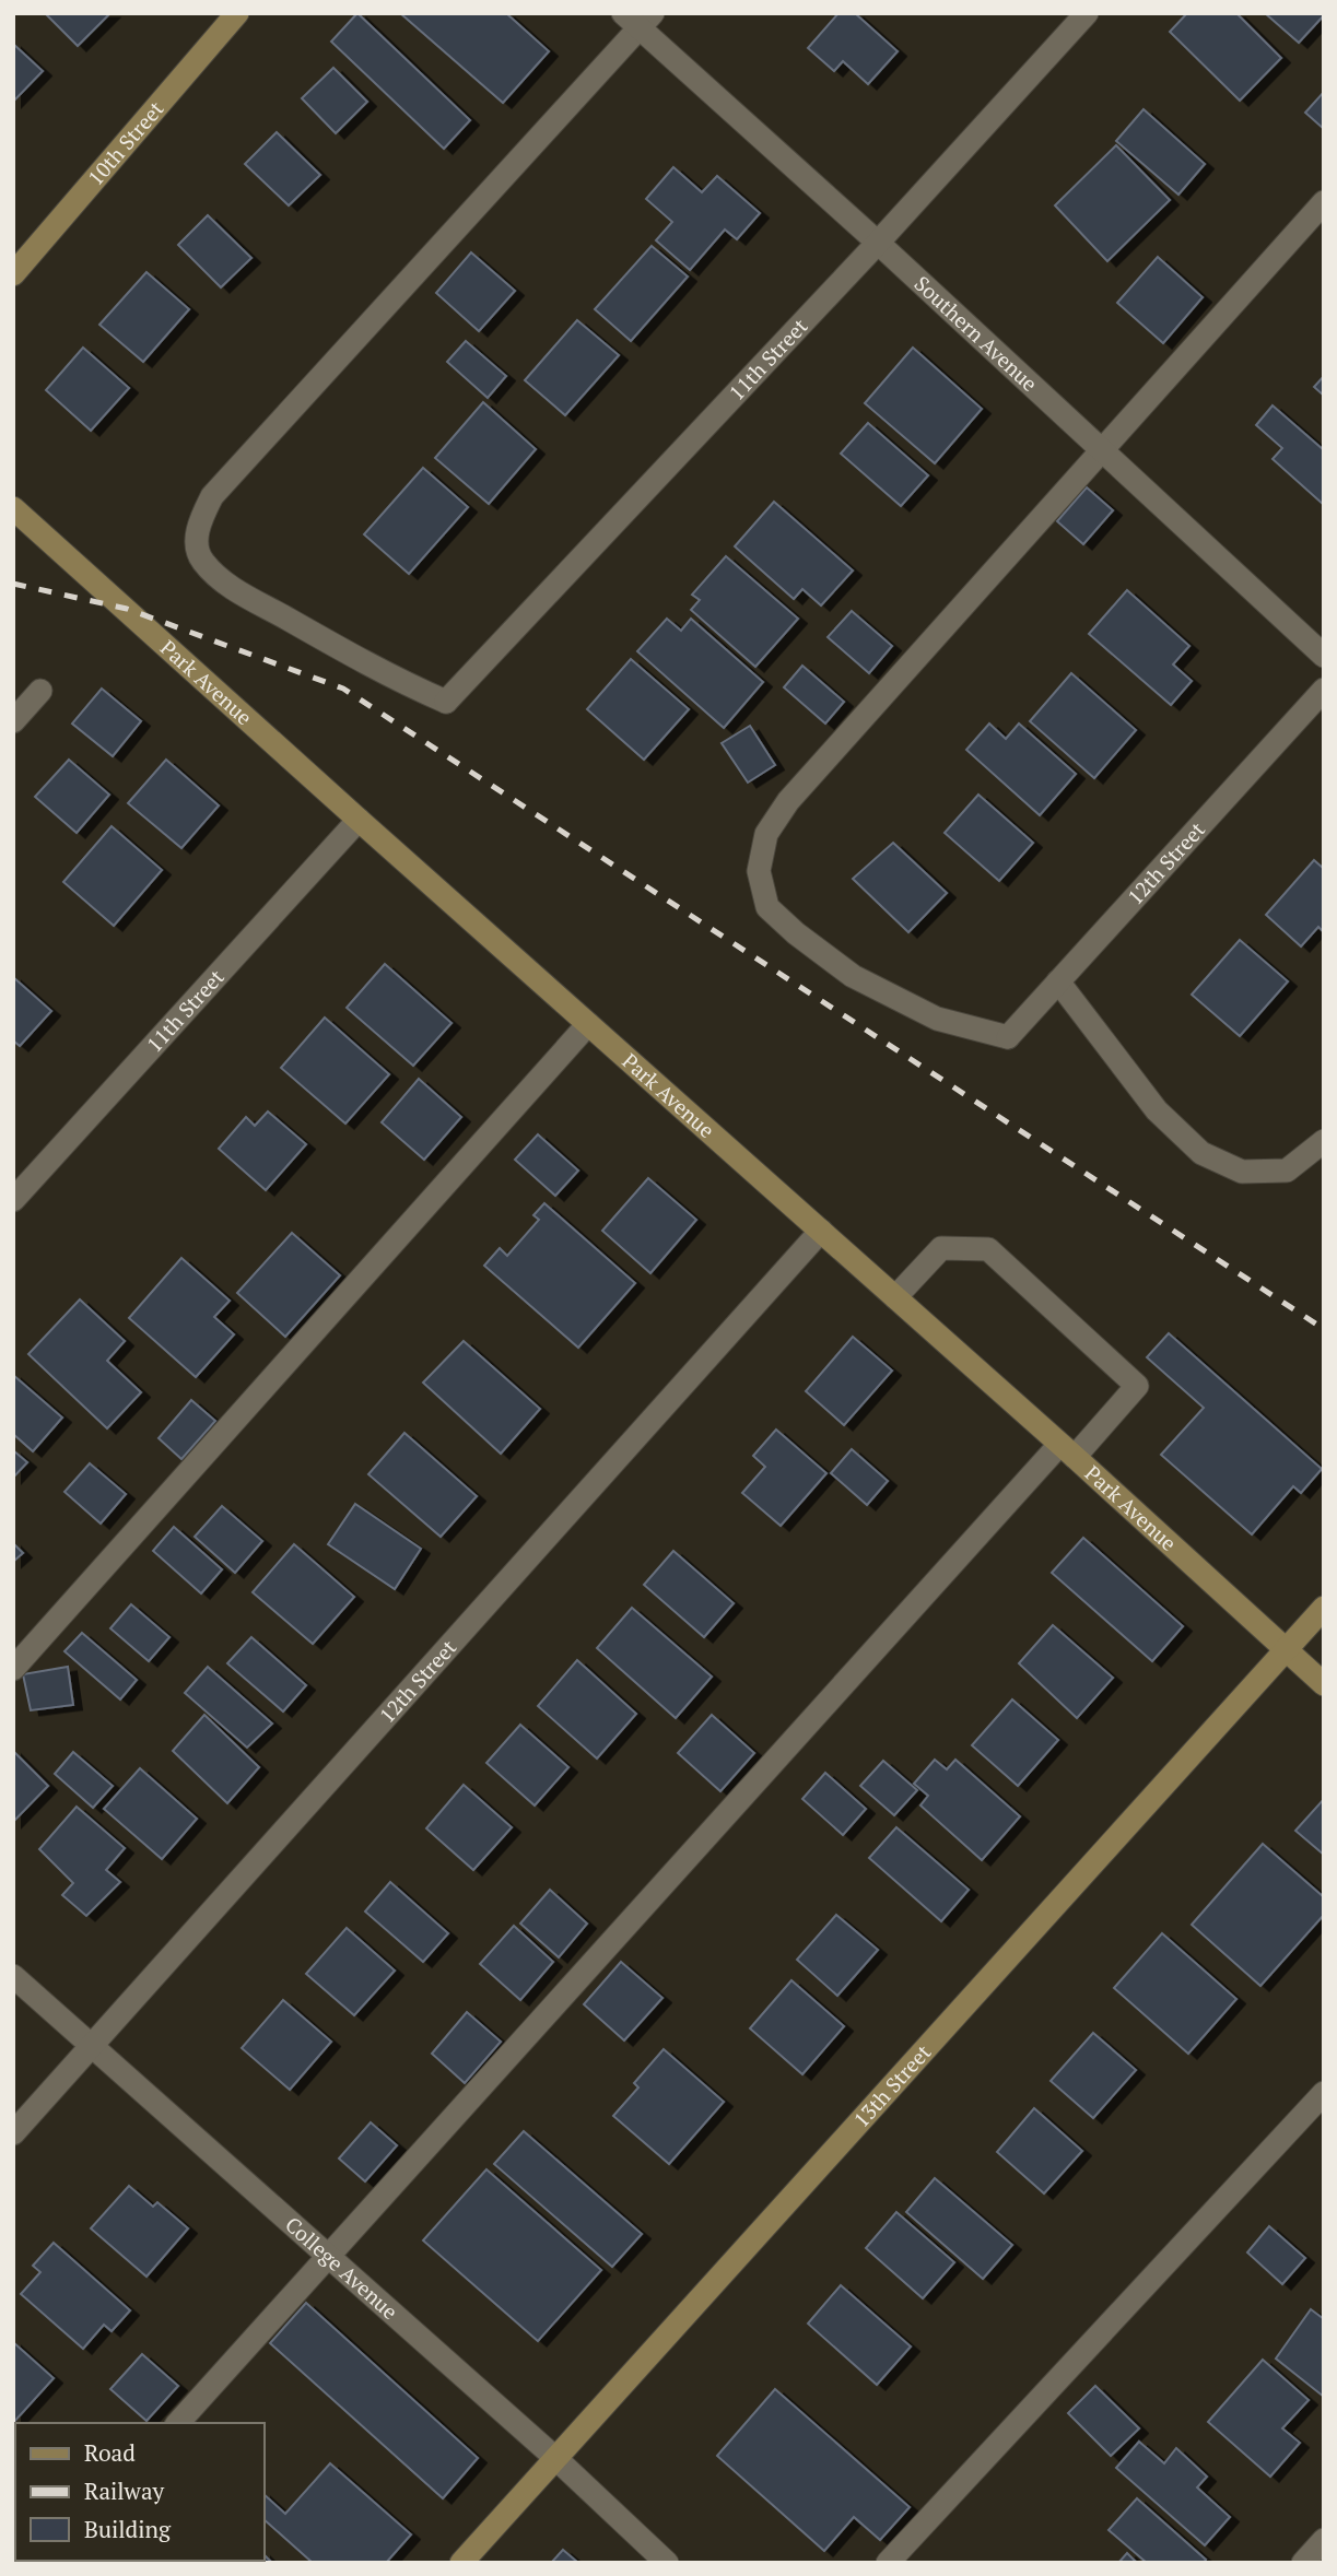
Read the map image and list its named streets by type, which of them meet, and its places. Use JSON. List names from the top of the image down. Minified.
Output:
{"streets":{"street":["10th Street","Southern Avenue","11th Street","Park Avenue","12th Street","13th Street","College Avenue"]},"crossings":[["Southern Avenue","11th Street"],["Southern Avenue","12th Street"],["11th Street","Park Avenue"],["Park Avenue","12th Street"],["Park Avenue","13th Street"],["12th Street","College Avenue"],["13th Street","College Avenue"]],"legend":["Road","Railway","Building"]}
